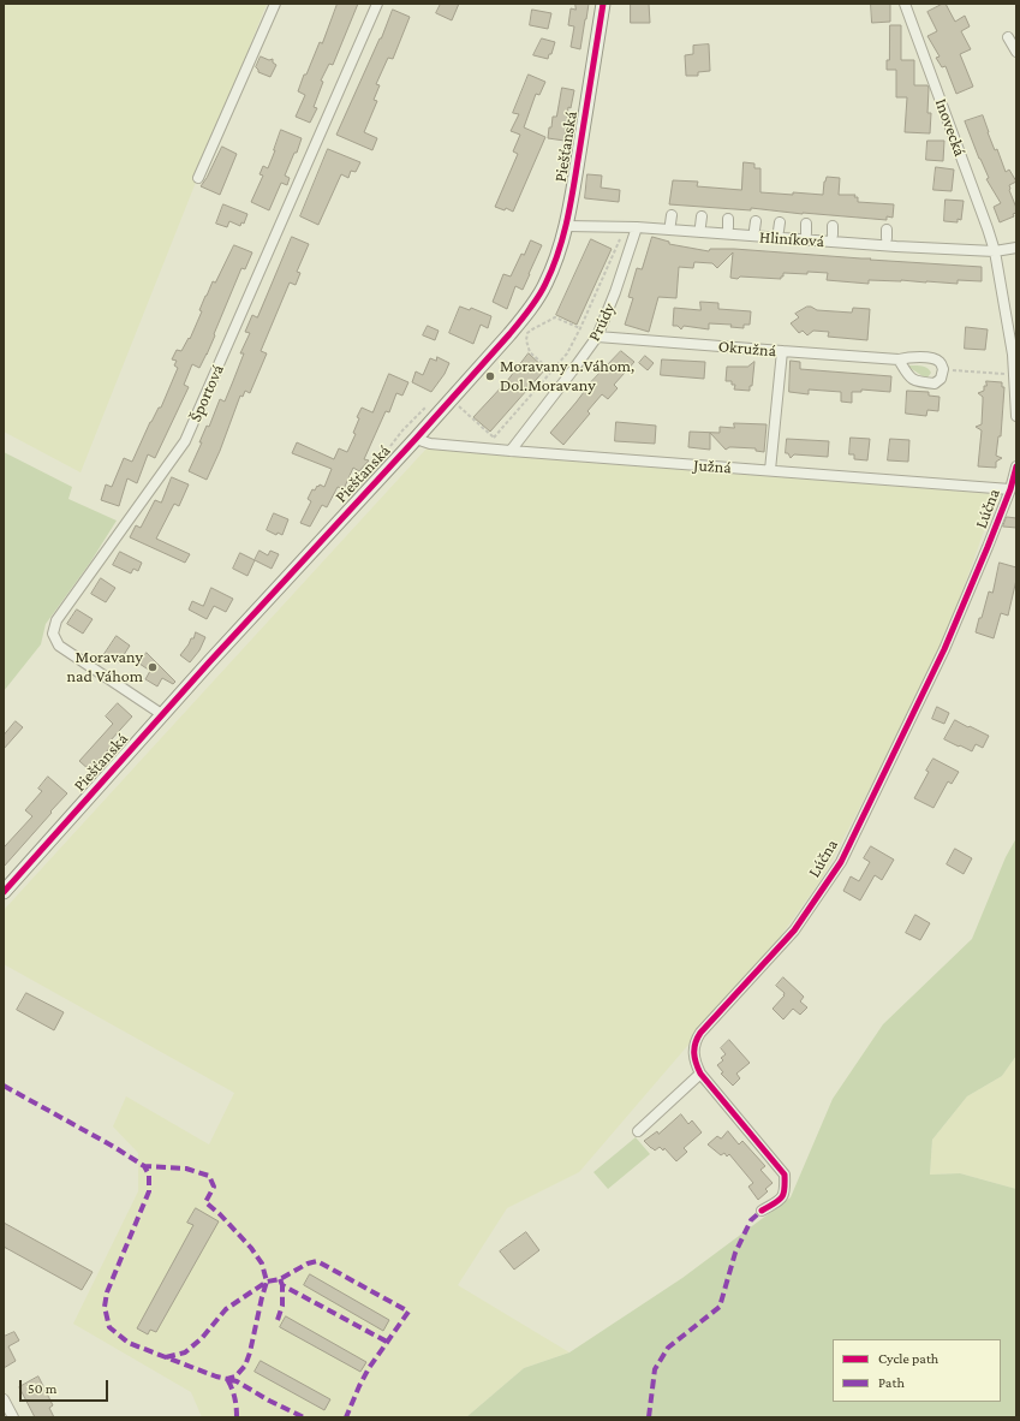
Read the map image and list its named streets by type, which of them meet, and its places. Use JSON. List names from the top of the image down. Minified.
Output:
{"streets":{"main road":["Piešťanská"],"street":["Inovecká","Hliníková","Prúdy","Okružná","Športová","Južná","Lúčna"]},"crossings":[["Inovecká","Hliníková"],["Piešťanská","Hliníková"],["Piešťanská","Športová"],["Piešťanská","Južná"],["Hliníková","Prúdy"],["Prúdy","Okružná"],["Prúdy","Južná"],["Južná","Lúčna"]],"places":["Moravany n.Váhom, Dol.Moravany","Moravany nad Váhom"],"legend":["Cycle path","Path"],"scale_bar":"50 m"}
